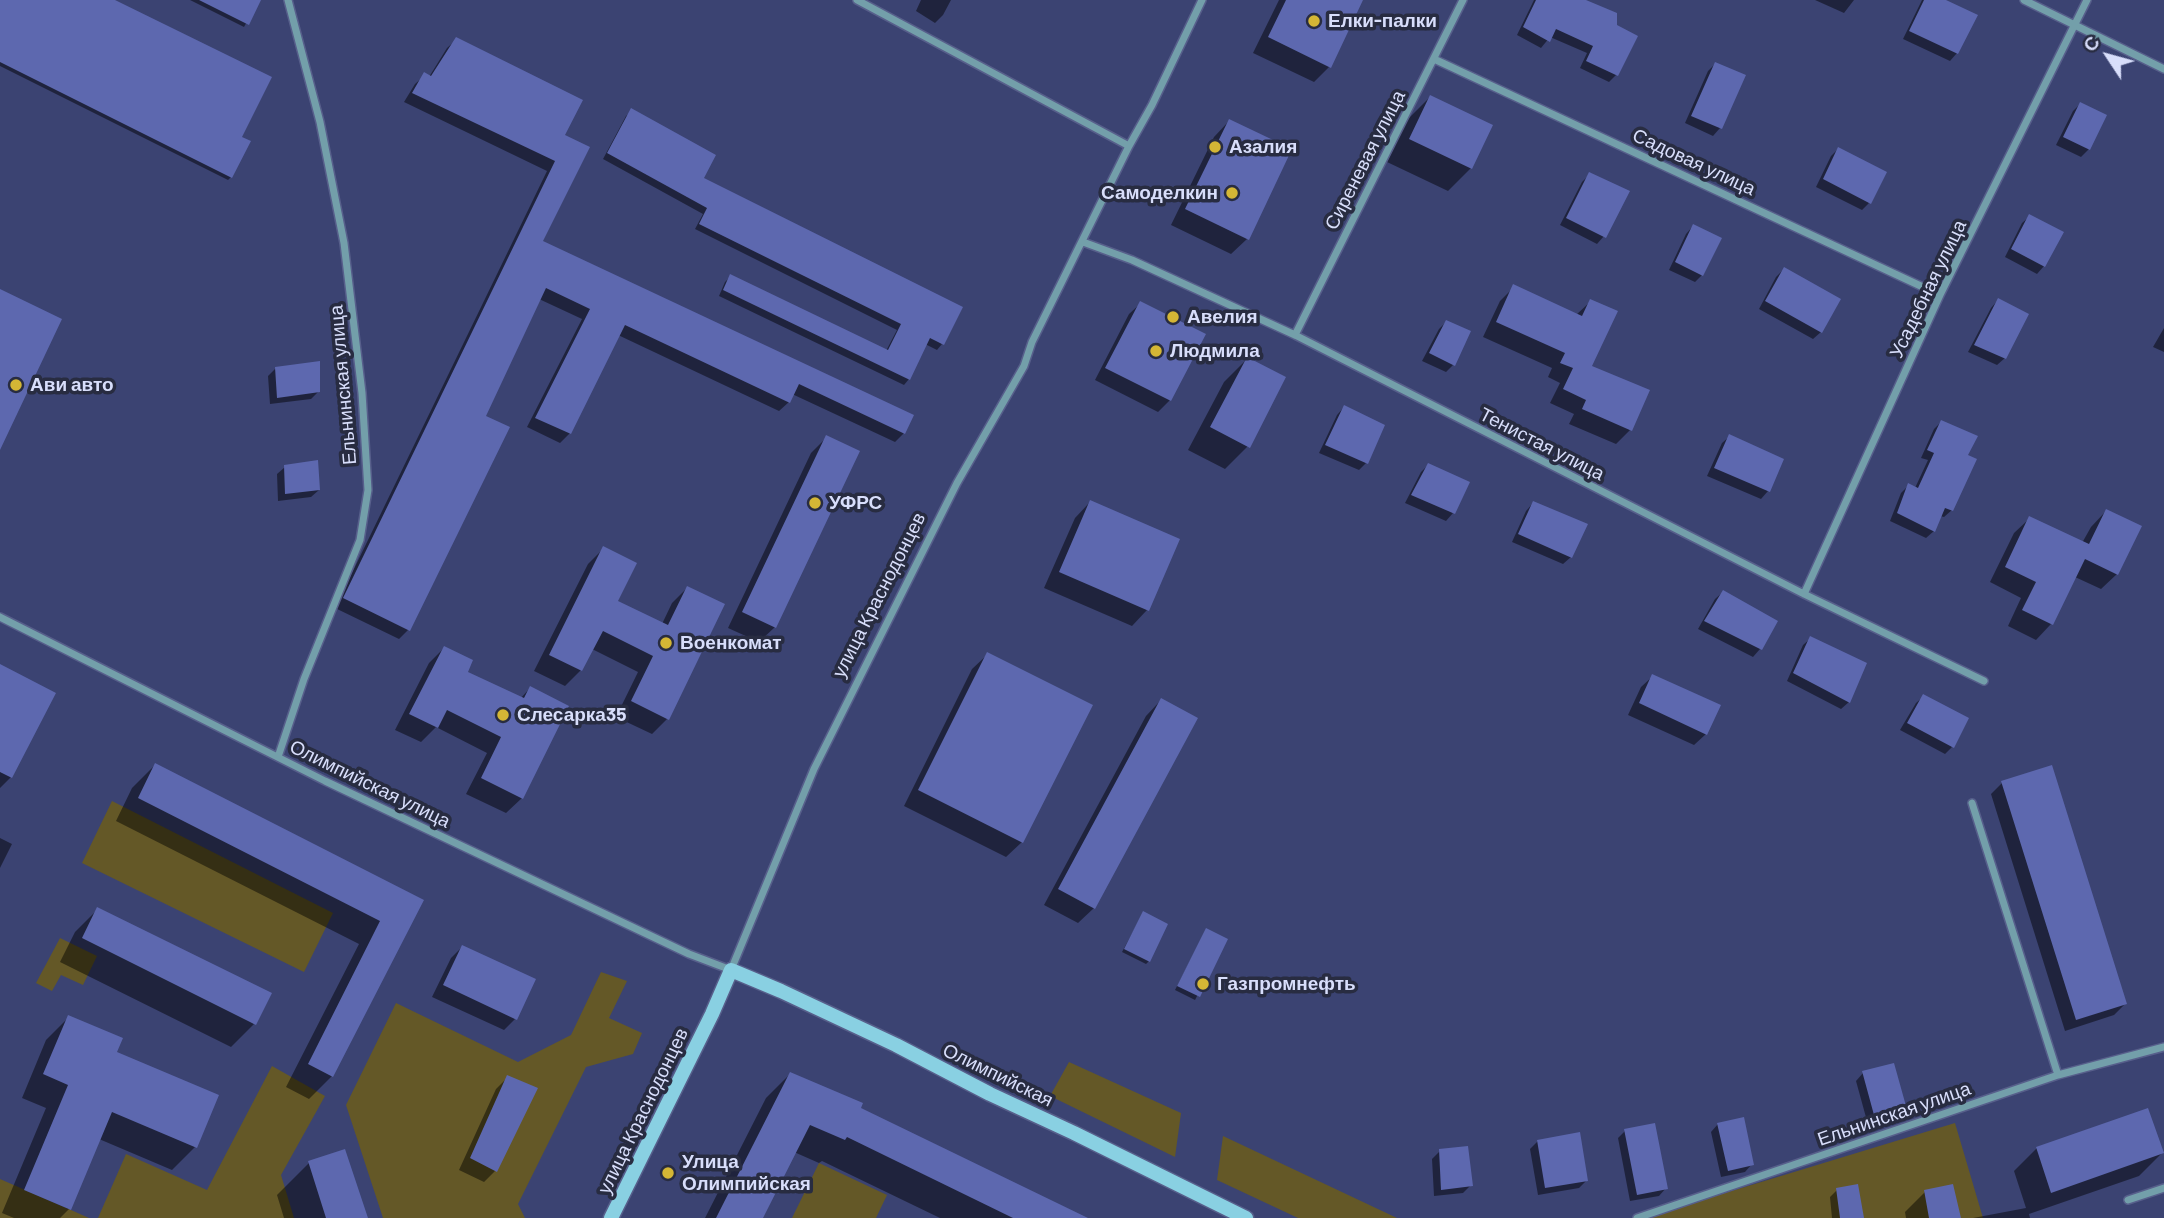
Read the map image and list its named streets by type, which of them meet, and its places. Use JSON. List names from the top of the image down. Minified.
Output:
{"streets":{"main road":["улица Краснодонцев","Олимпийская"],"street":["Сиреневая улица","Садовая улица","Усадебная улица","Ельнинская улица","Тенистая улица","Олимпийская улица"]},"crossings":[["Сиреневая улица","Садовая улица"],["Сиреневая улица","Тенистая улица"],["Садовая улица","Усадебная улица"],["Усадебная улица","Тенистая улица"],["Ельнинская улица","Олимпийская улица"],["Тенистая улица","улица Краснодонцев"],["улица Краснодонцев","Олимпийская улица"],["улица Краснодонцев","Олимпийская"],["Олимпийская улица","Олимпийская"]],"places":["Елки-палки","Азалия","Самоделкин","Авелия","Людмила","Ави авто","УФРС","Военкомат","Слесарка35","Газпромнефть","Улица Олимпийская"],"north":"top left"}
